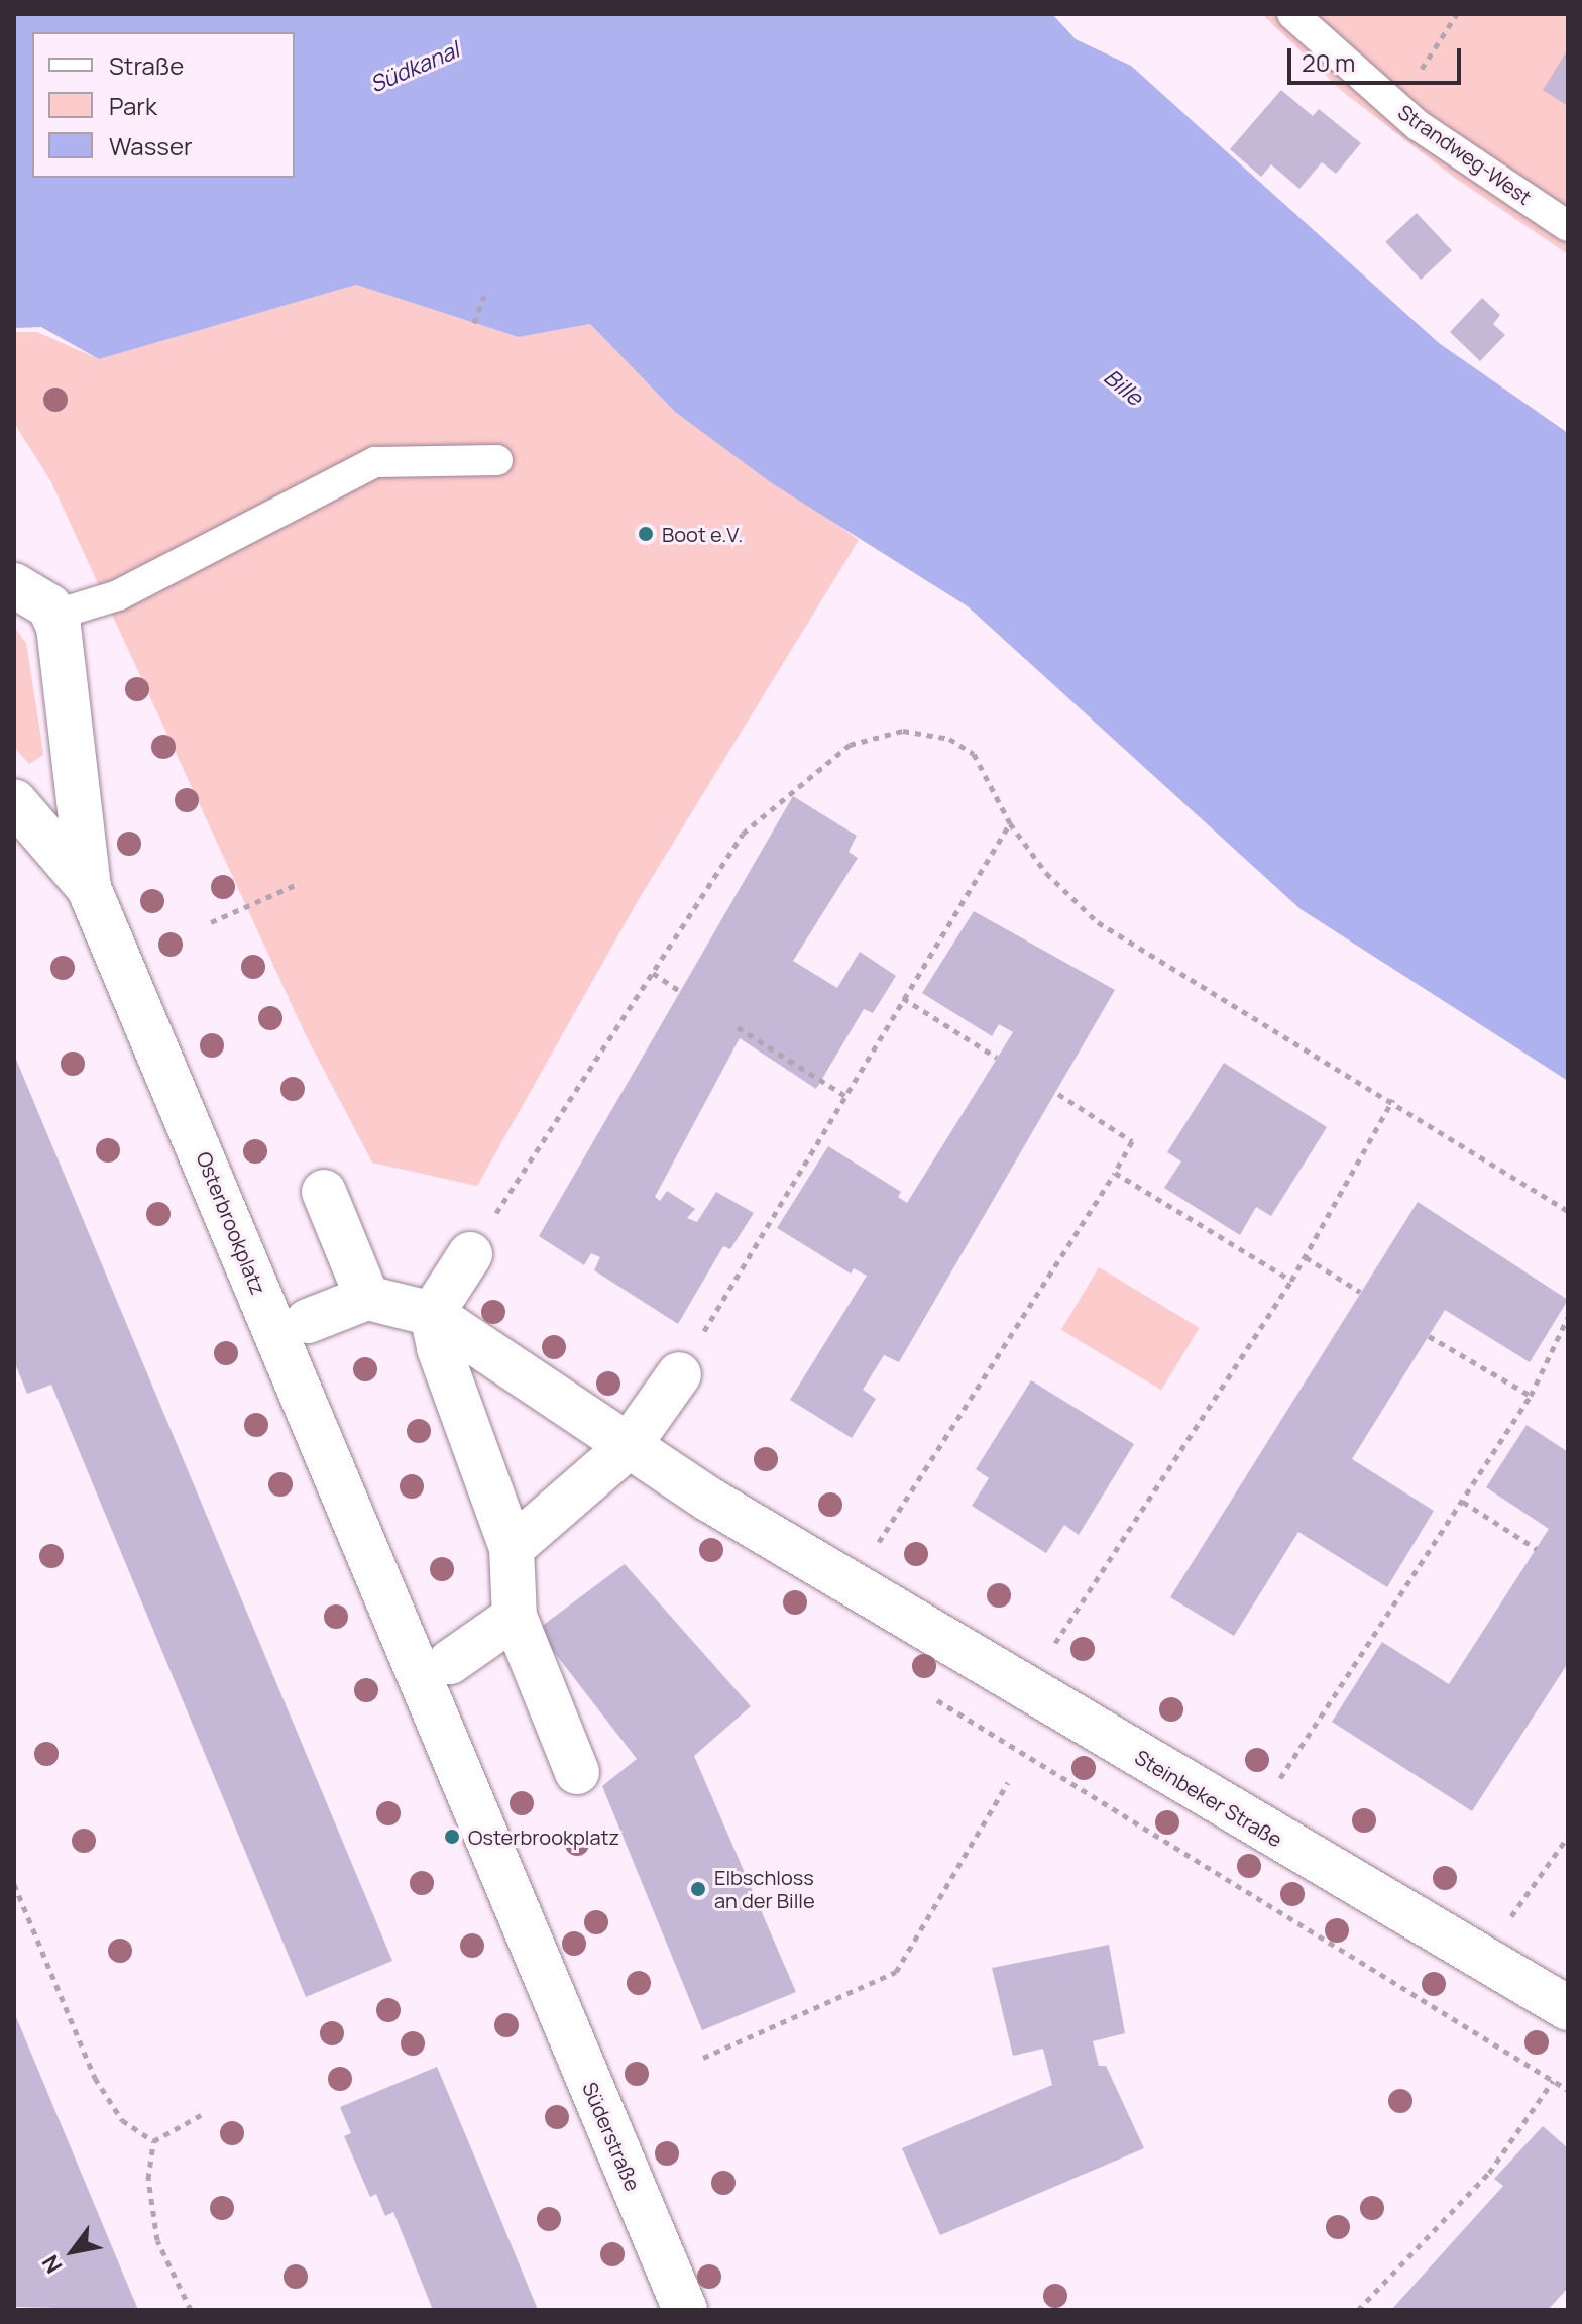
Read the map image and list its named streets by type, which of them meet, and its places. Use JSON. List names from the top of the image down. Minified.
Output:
{"streets":{"street":["Osterbrookplatz","Steinbeker Straße","Süderstraße"],"lane":["Strandweg-West"]},"crossings":[["Osterbrookplatz","Süderstraße"]],"water":["Südkanal","Bille"],"places":["Boot e.V.","Osterbrookplatz","Elbschloss an der Bille"],"legend":["Straße","Park","Wasser"],"scale_bar":"20 m","north":"bottom left"}
